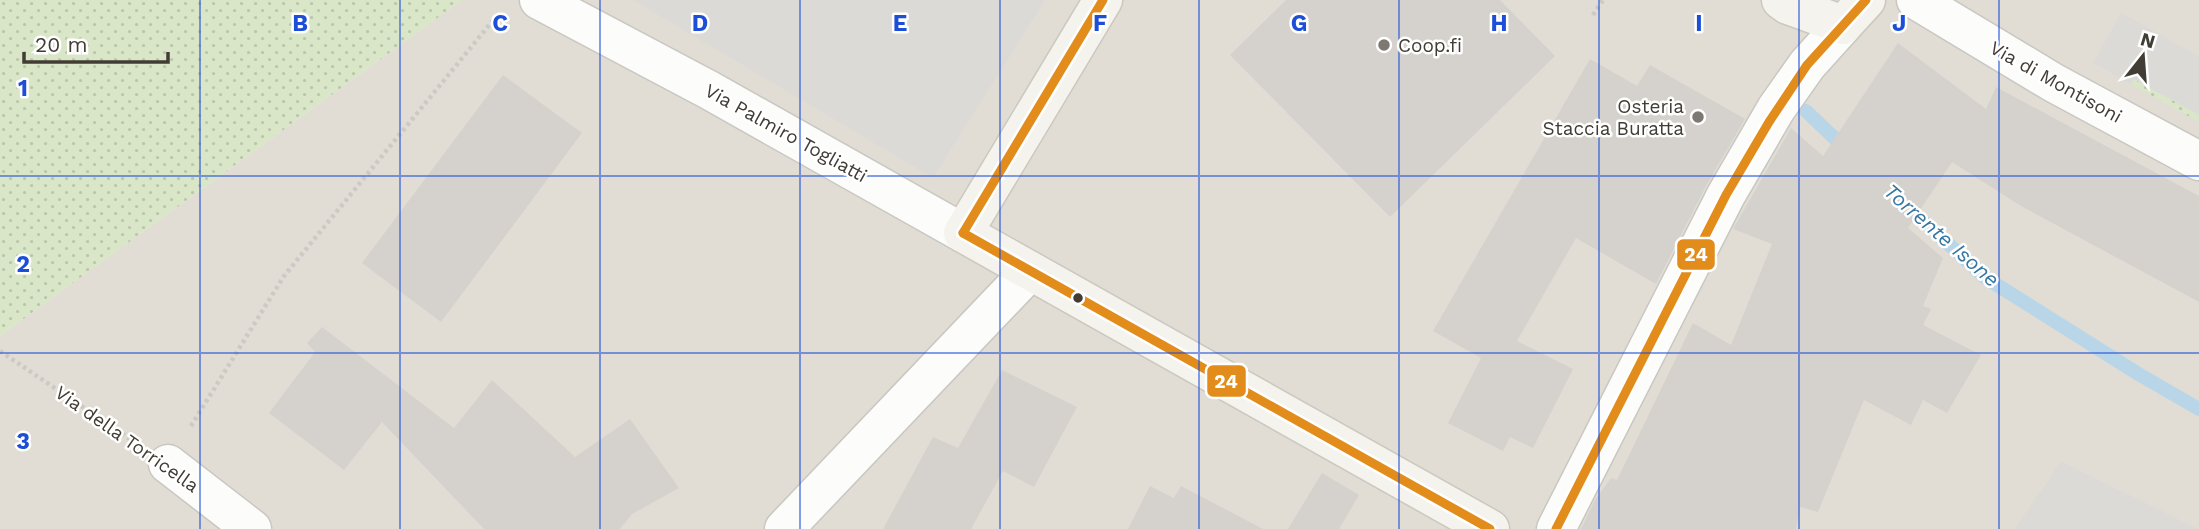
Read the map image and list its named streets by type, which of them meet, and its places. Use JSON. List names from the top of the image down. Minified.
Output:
{"streets":{"street":["Via di Montisoni","Via Palmiro Togliatti","Via della Torricella"]},"water":["Torrente Isone"],"places":["Coop.fi","Osteria Staccia Buratta"],"lines":["transit line 24"],"scale_bar":"20 m","north":"top","grid":{"columns":["B","C","D","E","F","G","H","I","J"],"rows":["1","2","3"]}}
